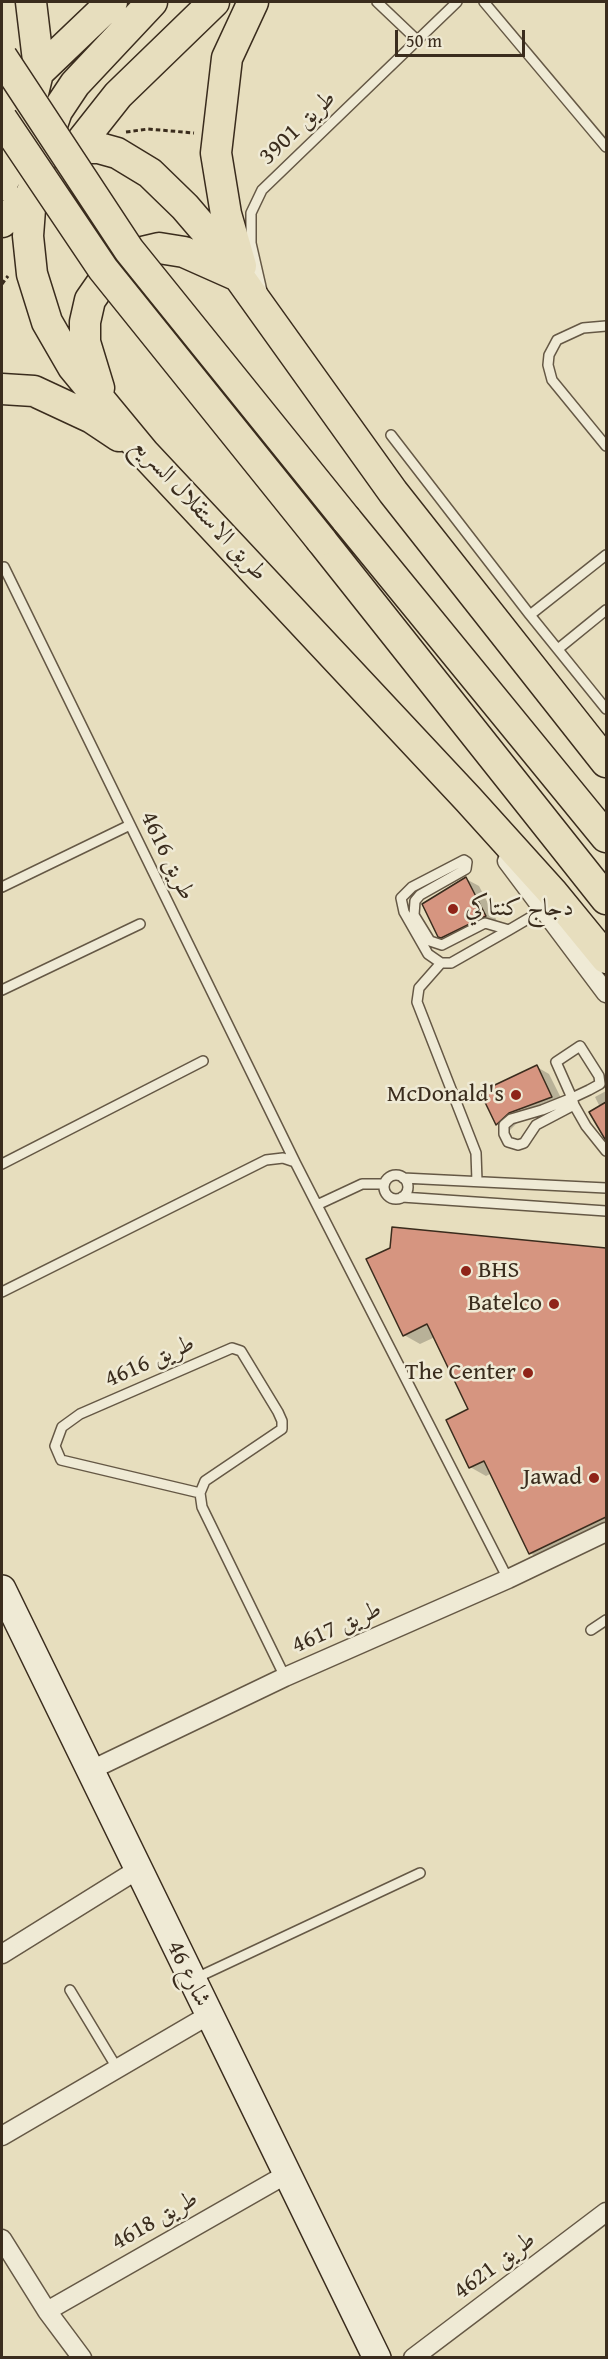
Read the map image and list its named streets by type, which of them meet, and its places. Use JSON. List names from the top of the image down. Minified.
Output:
{"streets":{"main road":["طريق الاستقلال السريع"],"street":["طريق 4617","شارع 46","طريق 4618","طريق 4621"],"lane":["طريق 3901","طريق 4616"]},"crossings":[["طريق 4616","طريق 4617"],["طريق 4617","شارع 46"],["شارع 46","طريق 4618"]],"places":["دجاج كنتاكي","McDonald's","BHS","Batelco","The Center","Jawad"],"scale_bar":"50 m"}
